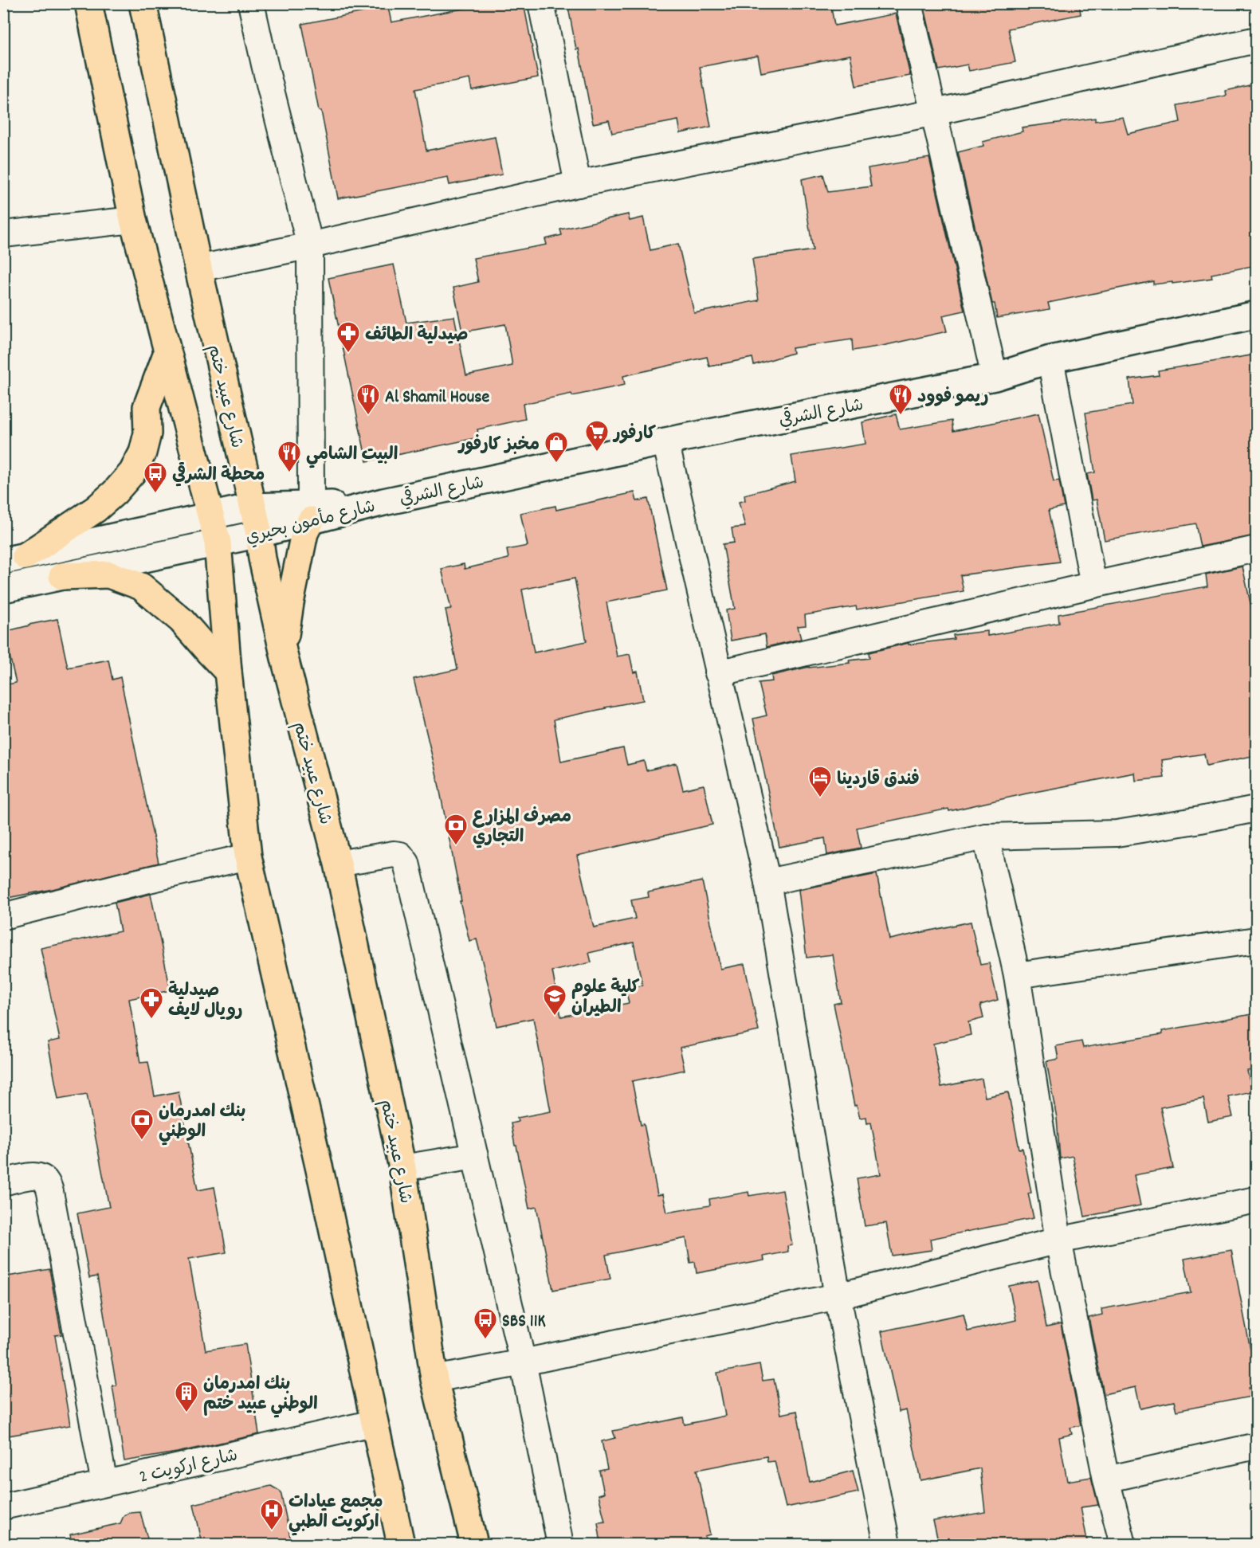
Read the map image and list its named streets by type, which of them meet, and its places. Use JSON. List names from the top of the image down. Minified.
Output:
{"streets":{"main road":["شارع عبيد ختم"],"street":["شارع الشرقي","شارع مأمون بحيري","شارع اركويت 2"]},"crossings":[["شارع عبيد ختم","شارع مأمون بحيري"],["شارع الشرقي","شارع مأمون بحيري"]],"places":{"pharmacy":["صيدلية الطائف","صيدلية رويال لايف"],"restaurant":["Al Shamil House","ريمو فوود","البيت الشامي"],"supermarket":["كارفور"],"shop":["مخبز كارفور"],"bus stop":["محطة الشرقي","SBS 11K"],"hotel":["فندق قاردينا"],"bank":["مصرف المزارع التجاري","بنك امدرمان الوطني"],"school or university":["كلية علوم الطيران"],"building":["بنك امدرمان الوطني عبيد ختم"],"hospital":["مجمع عيادات اركويت الطبي"]}}
